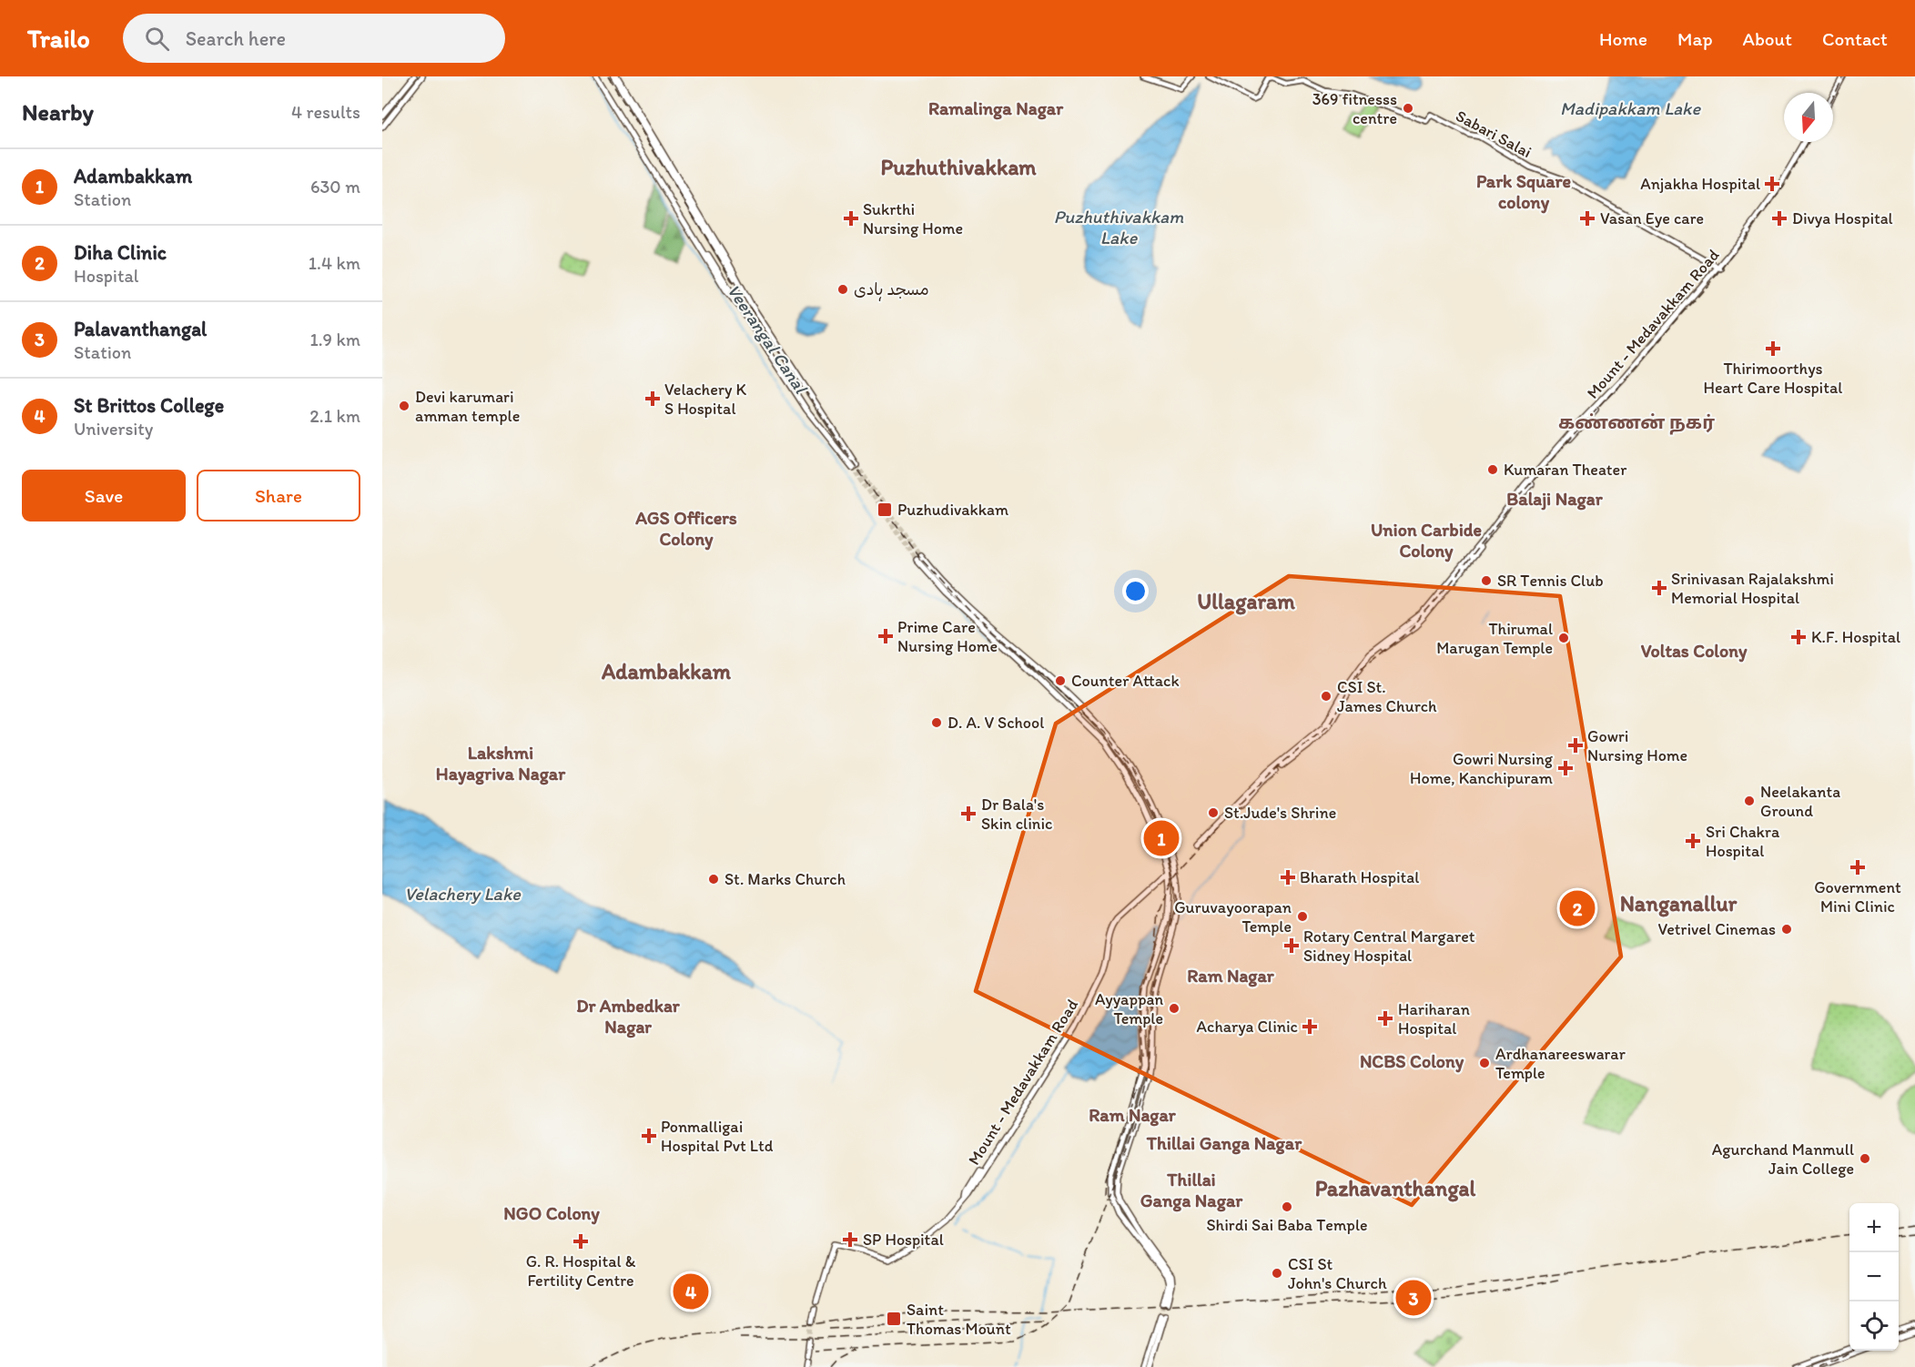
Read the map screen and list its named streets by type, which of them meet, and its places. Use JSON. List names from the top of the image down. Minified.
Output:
{"streets":{"main road":["Sabari Salai","Mount - Medavakkam Road"]},"crossings":[["Sabari Salai","Mount - Medavakkam Road"]],"districts":["Ramalinga Nagar","Puzhuthivakkam","Park Square colony","கண்ணன் நகர்","Balaji Nagar","AGS Officers Colony","Union Carbide Colony","Ullagaram","Voltas Colony","Adambakkam","Lakshmi Hayagriva Nagar","Nanganallur","Ram Nagar","Dr Ambedkar Nagar","NCBS Colony","Ram Nagar","Thillai Ganga Nagar","Thillai Ganga Nagar","Pazhavanthangal","NGO Colony"],"water":["Madipakkam Lake","Puzhuthivakkam Lake","Veerangal Canal","Velachery Lake"],"places":{"other":["369 fitnesss centre","مسجد ہادی","Devi karumari amman temple","Kumaran Theater","SR Tennis Club","Thirumal Marugan Temple","Counter Attack","CSI St. James Church","D. A. V School","Neelakanta Ground","St.Jude's Shrine","St. Marks Church","Guruvayoorapan Temple","Vetrivel Cinemas","Ayyappan Temple","Ardhanareeswarar Temple","Agurchand Manmull Jain College","Shirdi Sai Baba Temple","CSI St John's Church"],"health":["Anjakha Hospital","Sukrthi Nursing Home","Vasan Eye care","Divya Hospital","Thirimoorthys Heart Care Hospital","Velachery K S Hospital","Srinivasan Rajalakshmi Memorial Hospital","Prime Care Nursing Home","K.F. Hospital","Gowri Nursing Home","Gowri Nursing Home, Kanchipuram","Dr Bala's Skin clinic","Sri Chakra Hospital","Government Mini Clinic","Bharath Hospital","Rotary Central Margaret Sidney Hospital","Hariharan Hospital","Acharya Clinic","Ponmalligai Hospital Pvt Ltd","SP Hospital","G. R. Hospital & Fertility Centre"],"transit":["Puzhudivakkam","Saint Thomas Mount"]},"north":"bottom","page":{"header":"Trailo","search":"Search here","nav":["Home","Map","About","Contact"],"heading":["Nearby","4 results"],"list":[{"mark":"1","name":"Adambakkam","note":"Station","value":"630 m"},{"mark":"2","name":"Diha Clinic","note":"Hospital","value":"1.4 km"},{"mark":"3","name":"Palavanthangal","note":"Station","value":"1.9 km"},{"mark":"4","name":"St Brittos College","note":"University","value":"2.1 km"}],"buttons":["Save","Share"],"pins":["1","2","4","3"],"map_buttons":["+","−"]}}
